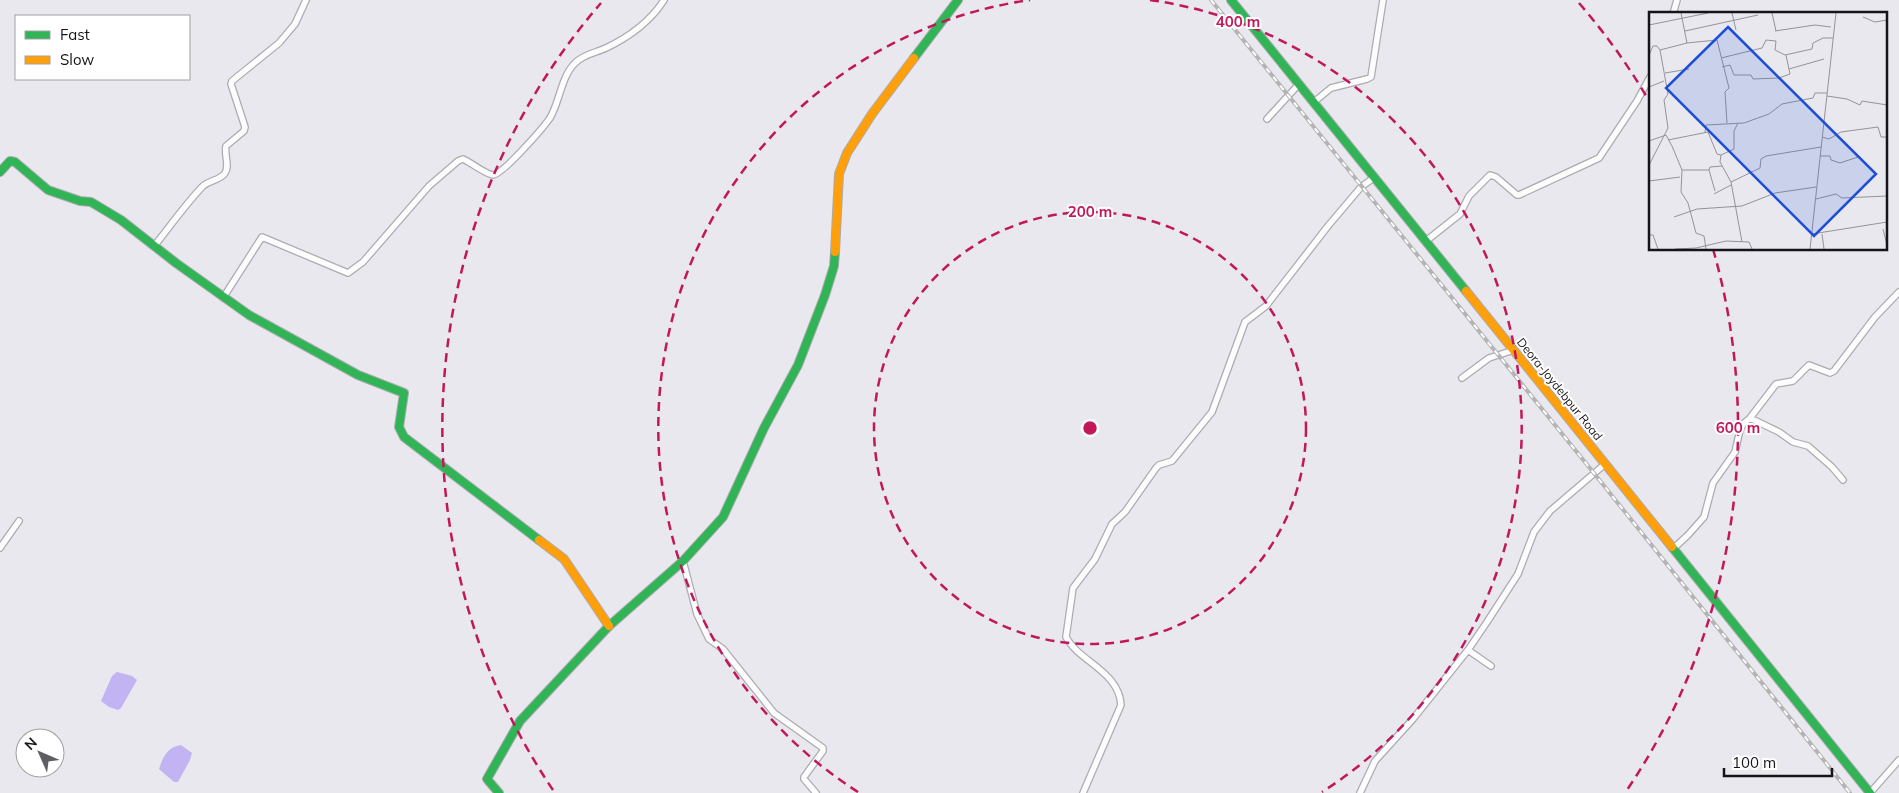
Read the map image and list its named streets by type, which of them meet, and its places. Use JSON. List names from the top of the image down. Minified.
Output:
{"streets":{"street":["Deora-Joydebpur Road"]},"legend":["Fast","Slow"],"scale_bar":"100 m","north":"top left","rings":["400 m","200 m","600 m"]}
